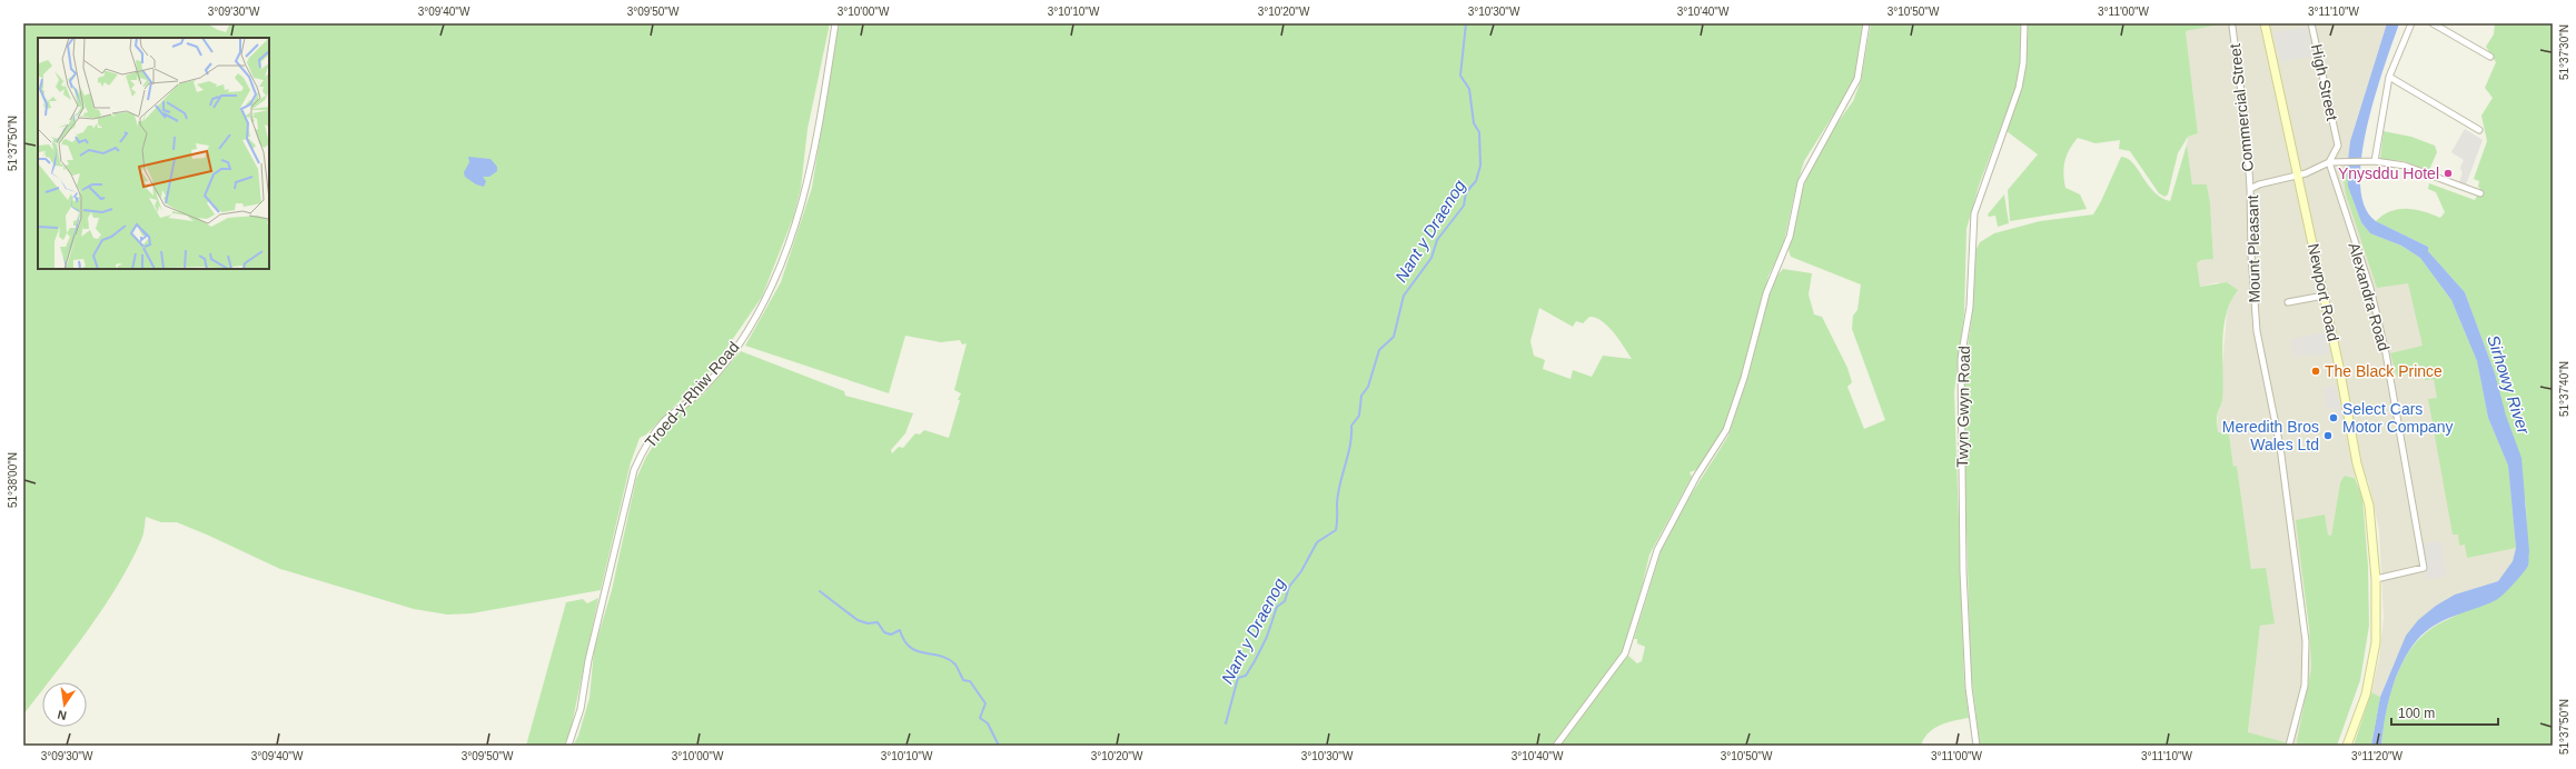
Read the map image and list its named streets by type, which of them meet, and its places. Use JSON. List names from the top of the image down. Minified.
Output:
{"streets":{"main road":["Newport Road"],"street":["High Street","Commercial Street","Mount Pleasant","Alexandra Road","Troed-y-Rhiw Road","Twyn Gwyn Road"]},"crossings":[["High Street","Alexandra Road"],["Commercial Street","Mount Pleasant"],["Mount Pleasant","Newport Road"],["Newport Road","Alexandra Road"]],"water":["Nant y Draenog","Sirhowy River"],"places":["Ynysddu Hotel","The Black Prince","Select Cars Motor Company","Meredith Bros Wales Ltd"],"scale_bar":"100 m","north":"bottom","coordinates":["3°09'30\"W","3°09'40\"W","3°09'50\"W","3°10'00\"W","3°10'10\"W","3°10'20\"W","3°10'30\"W","3°10'40\"W","3°10'50\"W","3°11'00\"W","3°11'10\"W","51°37'30\"N","51°37'50\"N","51°37'40\"N","51°38'00\"N","3°11'20\"W"]}
